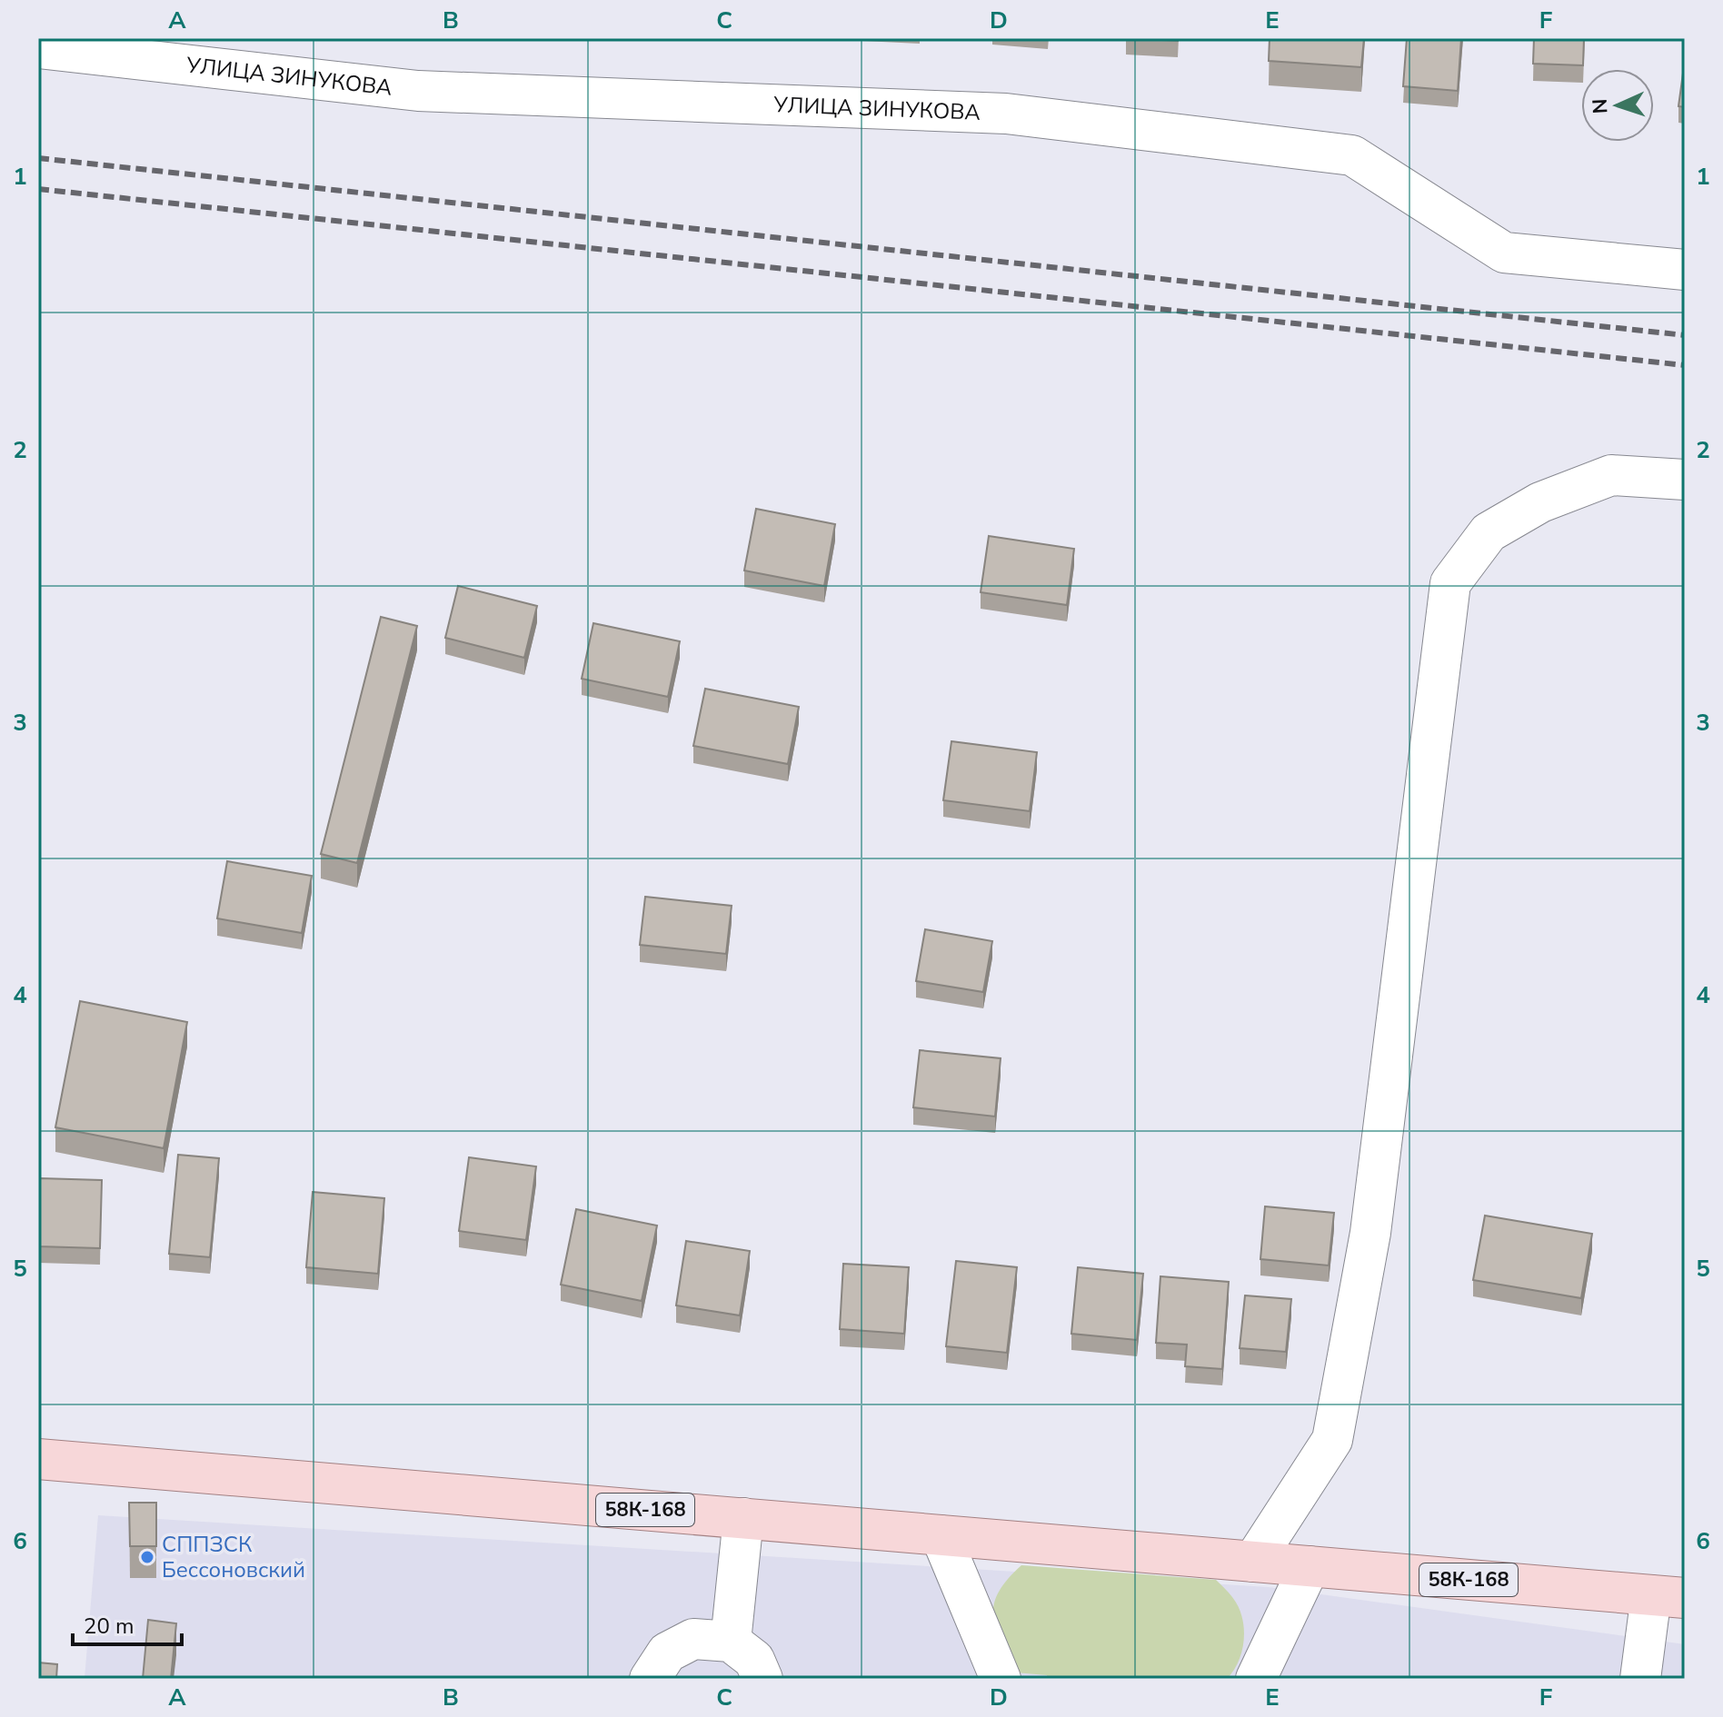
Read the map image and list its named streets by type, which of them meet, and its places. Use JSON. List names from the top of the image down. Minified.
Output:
{"streets":{"main road":["58К-168"],"street":["УЛИЦА ЗИНУКОВА"]},"places":["СППЗСК Бессоновский"],"scale_bar":"20 m","north":"left","grid":{"columns":["A","B","C","D","E","F"],"rows":["1","2","3","4","5","6"]}}
